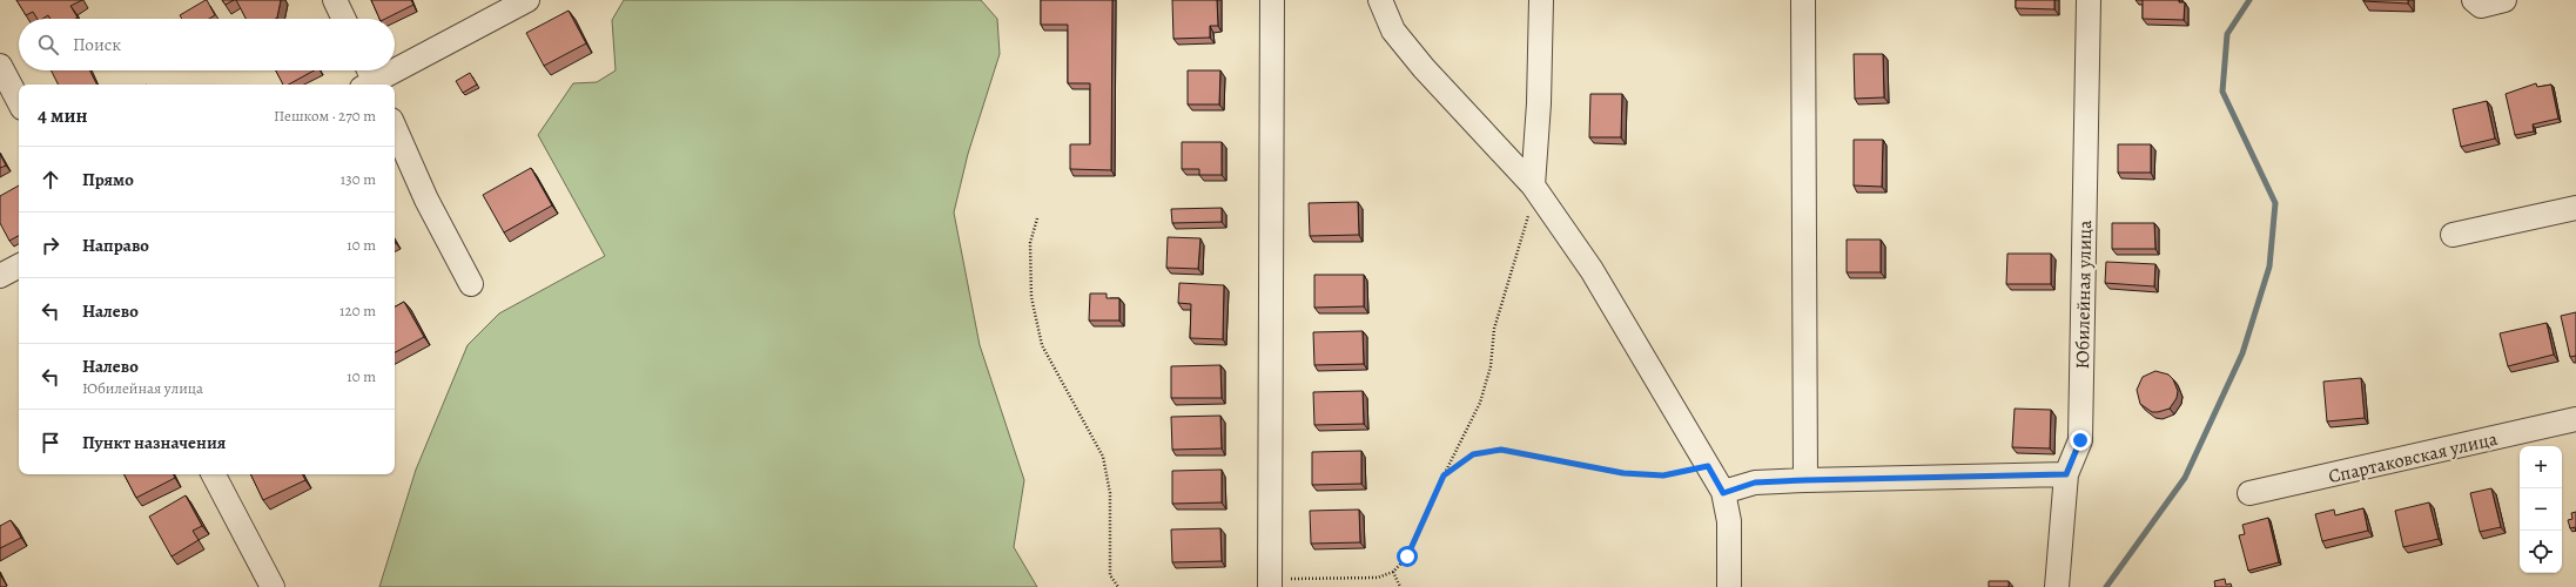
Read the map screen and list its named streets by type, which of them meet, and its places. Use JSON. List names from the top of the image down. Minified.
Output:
{"streets":{"street":["Юбилейная улица","Спартаковская улица"]},"page":{"search":"Поиск","heading":["4 мин","Пешком · 270 m"],"list":[["Прямо","130 m"],["Направо","10 m"],["Налево","120 m"],["Налево","Юбилейная улица","10 m"],"Пункт назначения"],"map_buttons":["+","−"]}}
